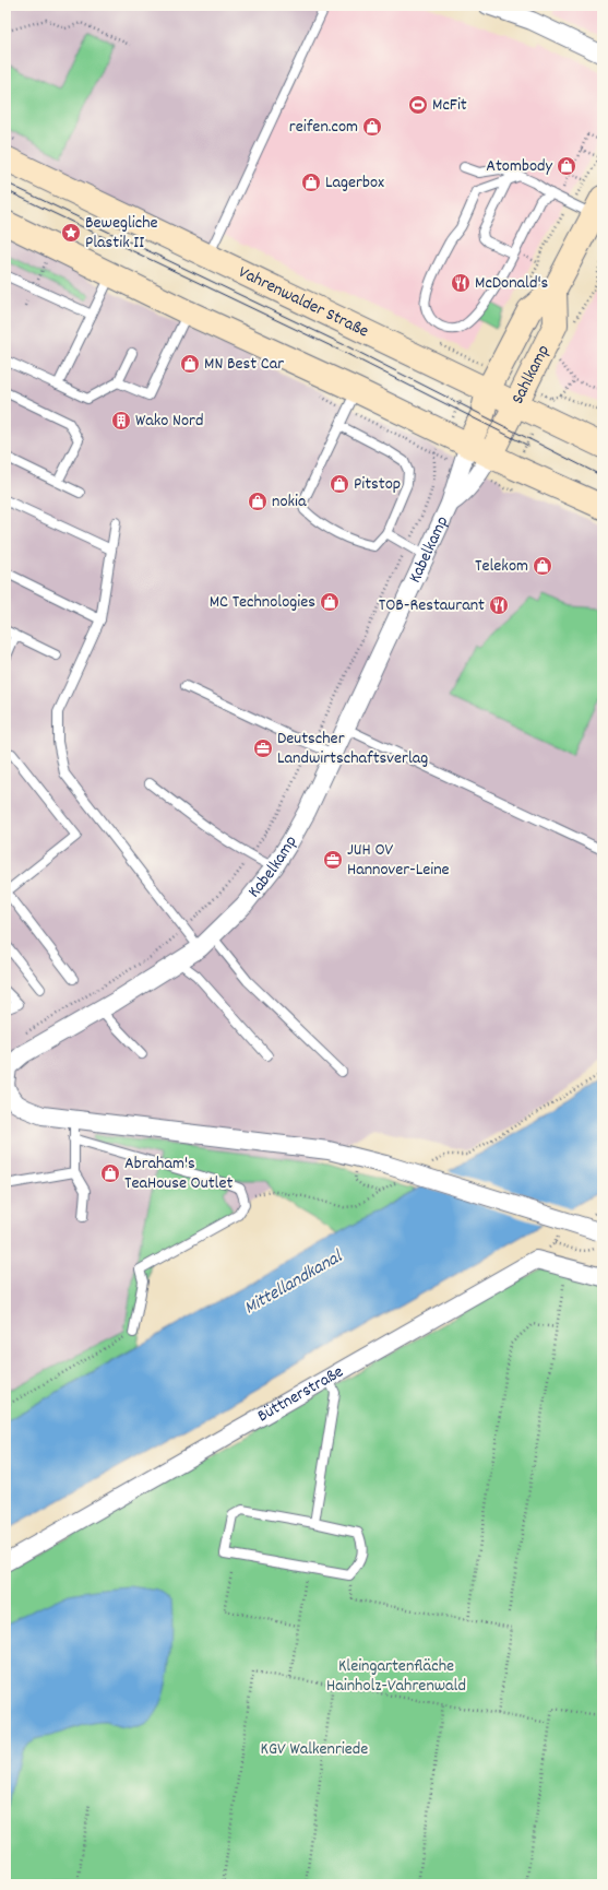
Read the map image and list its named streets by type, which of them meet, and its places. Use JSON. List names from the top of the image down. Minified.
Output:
{"streets":{"main road":["Vahrenwalder Straße","Sahlkamp"],"street":["Kabelkamp","Büttnerstraße"]},"crossings":[["Vahrenwalder Straße","Sahlkamp"],["Sahlkamp","Kabelkamp"]],"water":["Mittellandkanal"],"parks":["Kleingartenfläche Hainholz-Vahrenwald","KGV Walkenriede"],"places":{"sports":["McFit"],"shop":["reifen.com","Atombody","Lagerbox","MN Best Car","Pitstop","nokia","Telekom","MC Technologies","Abraham's TeaHouse Outlet"],"place":["Bewegliche Plastik II"],"restaurant":["McDonald's","TOB-Restaurant"],"building":["Wako Nord"],"office":["Deutscher Landwirtschaftsverlag","JUH OV Hannover-Leine"]}}
